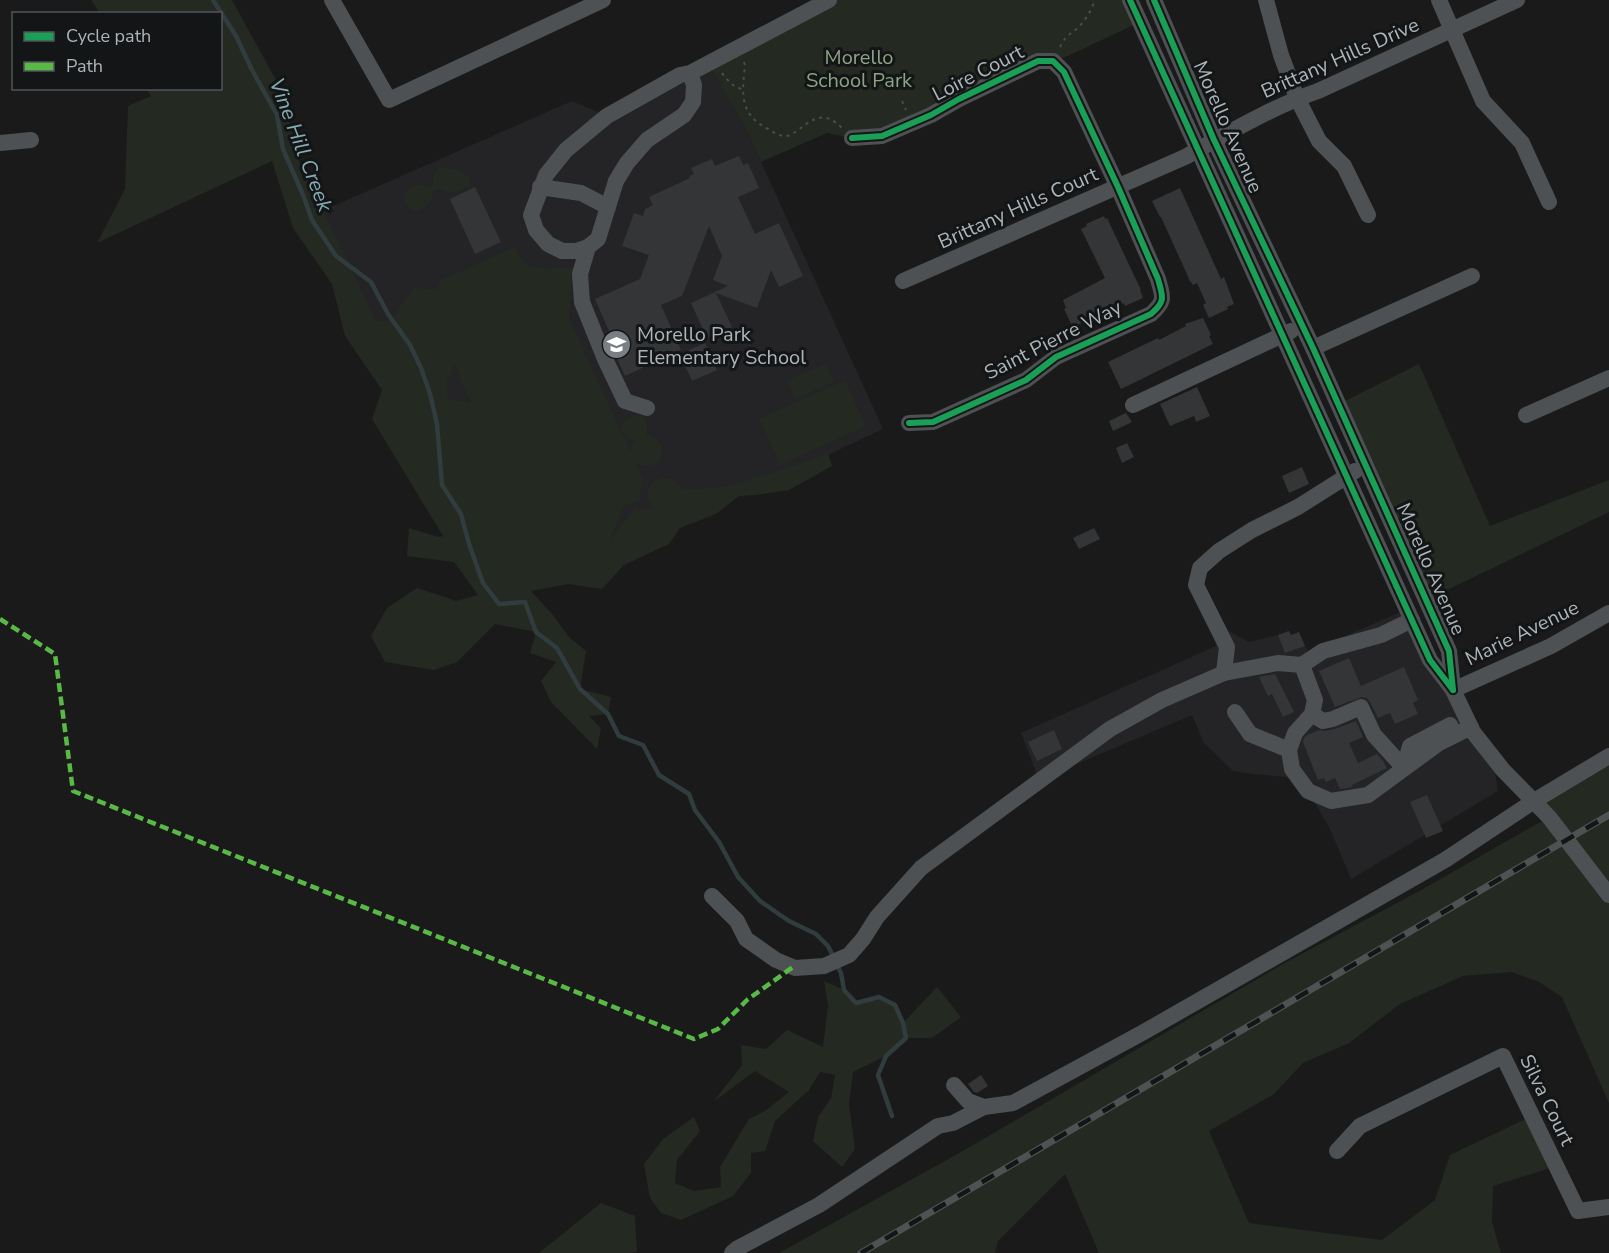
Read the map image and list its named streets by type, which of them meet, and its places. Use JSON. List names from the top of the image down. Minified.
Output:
{"streets":{"street":["Brittany Hills Drive","Loire Court","Morello Avenue","Brittany Hills Court","Saint Pierre Way","Marie Avenue","Silva Court"]},"crossings":[["Brittany Hills Drive","Morello Avenue"],["Brittany Hills Drive","Brittany Hills Court"],["Loire Court","Brittany Hills Court"],["Loire Court","Saint Pierre Way"],["Morello Avenue","Brittany Hills Court"],["Morello Avenue","Marie Avenue"],["Brittany Hills Court","Saint Pierre Way"]],"water":["Vine Hill Creek"],"parks":["Morello School Park"],"places":{"school or university":["Morello Park Elementary School"]},"legend":["Cycle path","Path"]}
